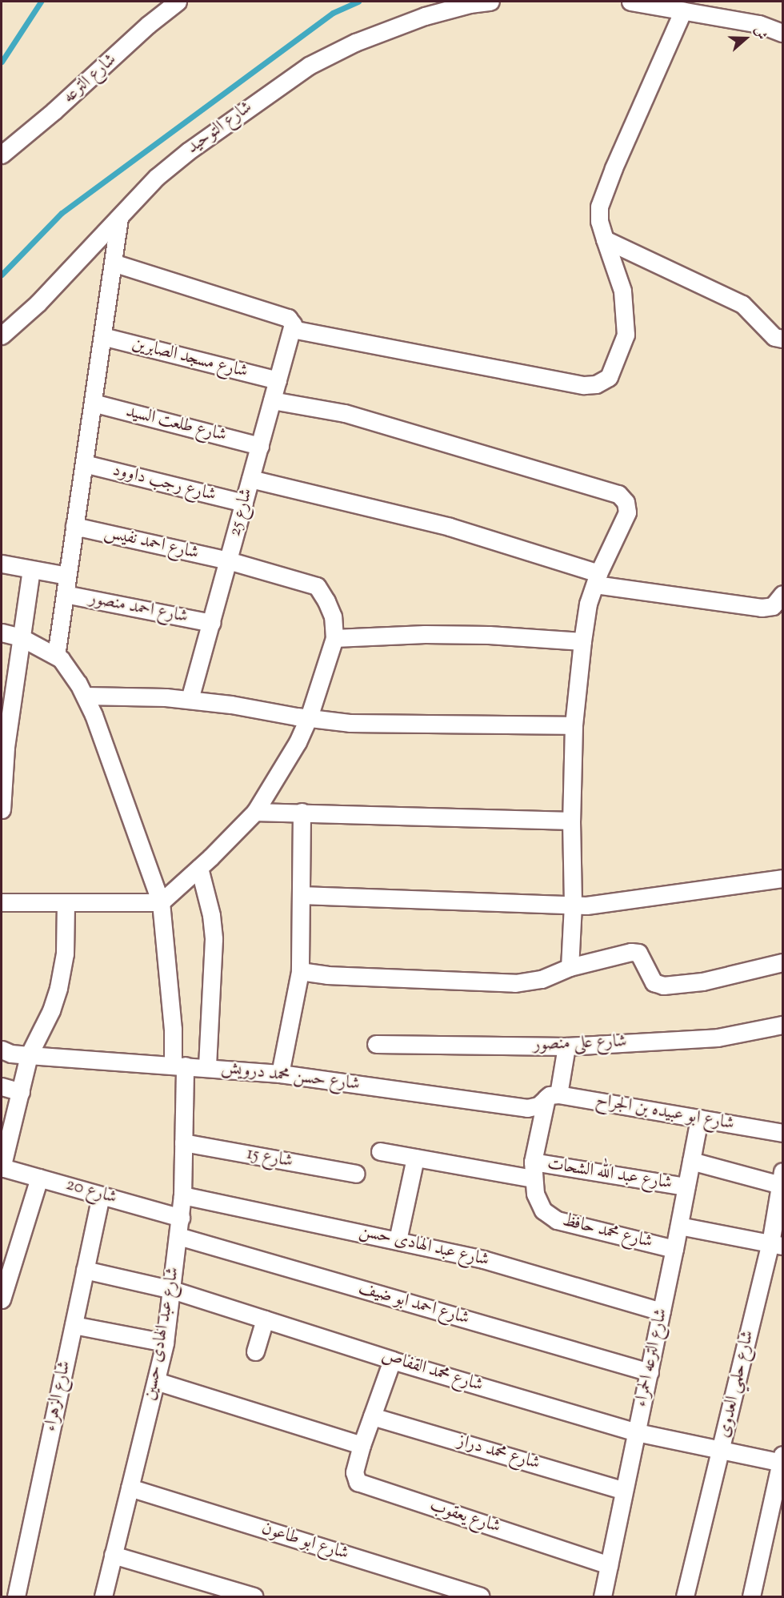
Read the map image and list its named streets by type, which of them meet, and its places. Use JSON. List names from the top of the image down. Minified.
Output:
{"streets":{"street":["شارع الترعه","شارع التوحيد","شارع مسجد الصابرين","شارع طلعت السيد","شارع رجب داوود","شارع 25","شارع احمد نفيس","شارع احمد منصور","شارع على منصور","شارع حسن محمد درويش","شارع ابو عبيده بن الجراح","شارع 15","شارع عبد الله الشحات","شارع 20","شارع محمد حافظ","شارع عبد الهادى حسن","شارع احمد ابو ضيف","شارع عبد الهادى حسين","شارع الترعه الحمراء","شارع محمد القفاص","شارع حلمي العدوى","شارع الزهراء","شارع محمد دراز","شارع يعقوب","شارع ابو طاعون"]},"crossings":[["شارع مسجد الصابرين","شارع 25"],["شارع طلعت السيد","شارع 25"],["شارع رجب داوود","شارع 25"],["شارع 25","شارع احمد نفيس"],["شارع 25","شارع احمد منصور"],["شارع على منصور","شارع محمد حافظ"],["شارع حسن محمد درويش","شارع ابو عبيده بن الجراح"],["شارع حسن محمد درويش","شارع محمد حافظ"],["شارع حسن محمد درويش","شارع عبد الهادى حسين"],["شارع ابو عبيده بن الجراح","شارع محمد حافظ"],["شارع ابو عبيده بن الجراح","شارع الترعه الحمراء"],["شارع 15","شارع عبد الهادى حسين"],["شارع عبد الله الشحات","شارع محمد حافظ"],["شارع عبد الله الشحات","شارع الترعه الحمراء"],["شارع 20","شارع عبد الهادى حسين"],["شارع 20","شارع الزهراء"],["شارع محمد حافظ","شارع الترعه الحمراء"],["شارع عبد الهادى حسن","شارع عبد الهادى حسين"],["شارع عبد الهادى حسن","شارع الترعه الحمراء"],["شارع احمد ابو ضيف","شارع عبد الهادى حسين"],["شارع احمد ابو ضيف","شارع الترعه الحمراء"],["شارع عبد الهادى حسين","شارع محمد القفاص"],["شارع عبد الهادى حسين","شارع ابو طاعون"],["شارع الترعه الحمراء","شارع محمد القفاص"],["شارع الترعه الحمراء","شارع محمد دراز"],["شارع الترعه الحمراء","شارع يعقوب"],["شارع محمد القفاص","شارع حلمي العدوى"],["شارع محمد القفاص","شارع الزهراء"]],"north":"right"}
